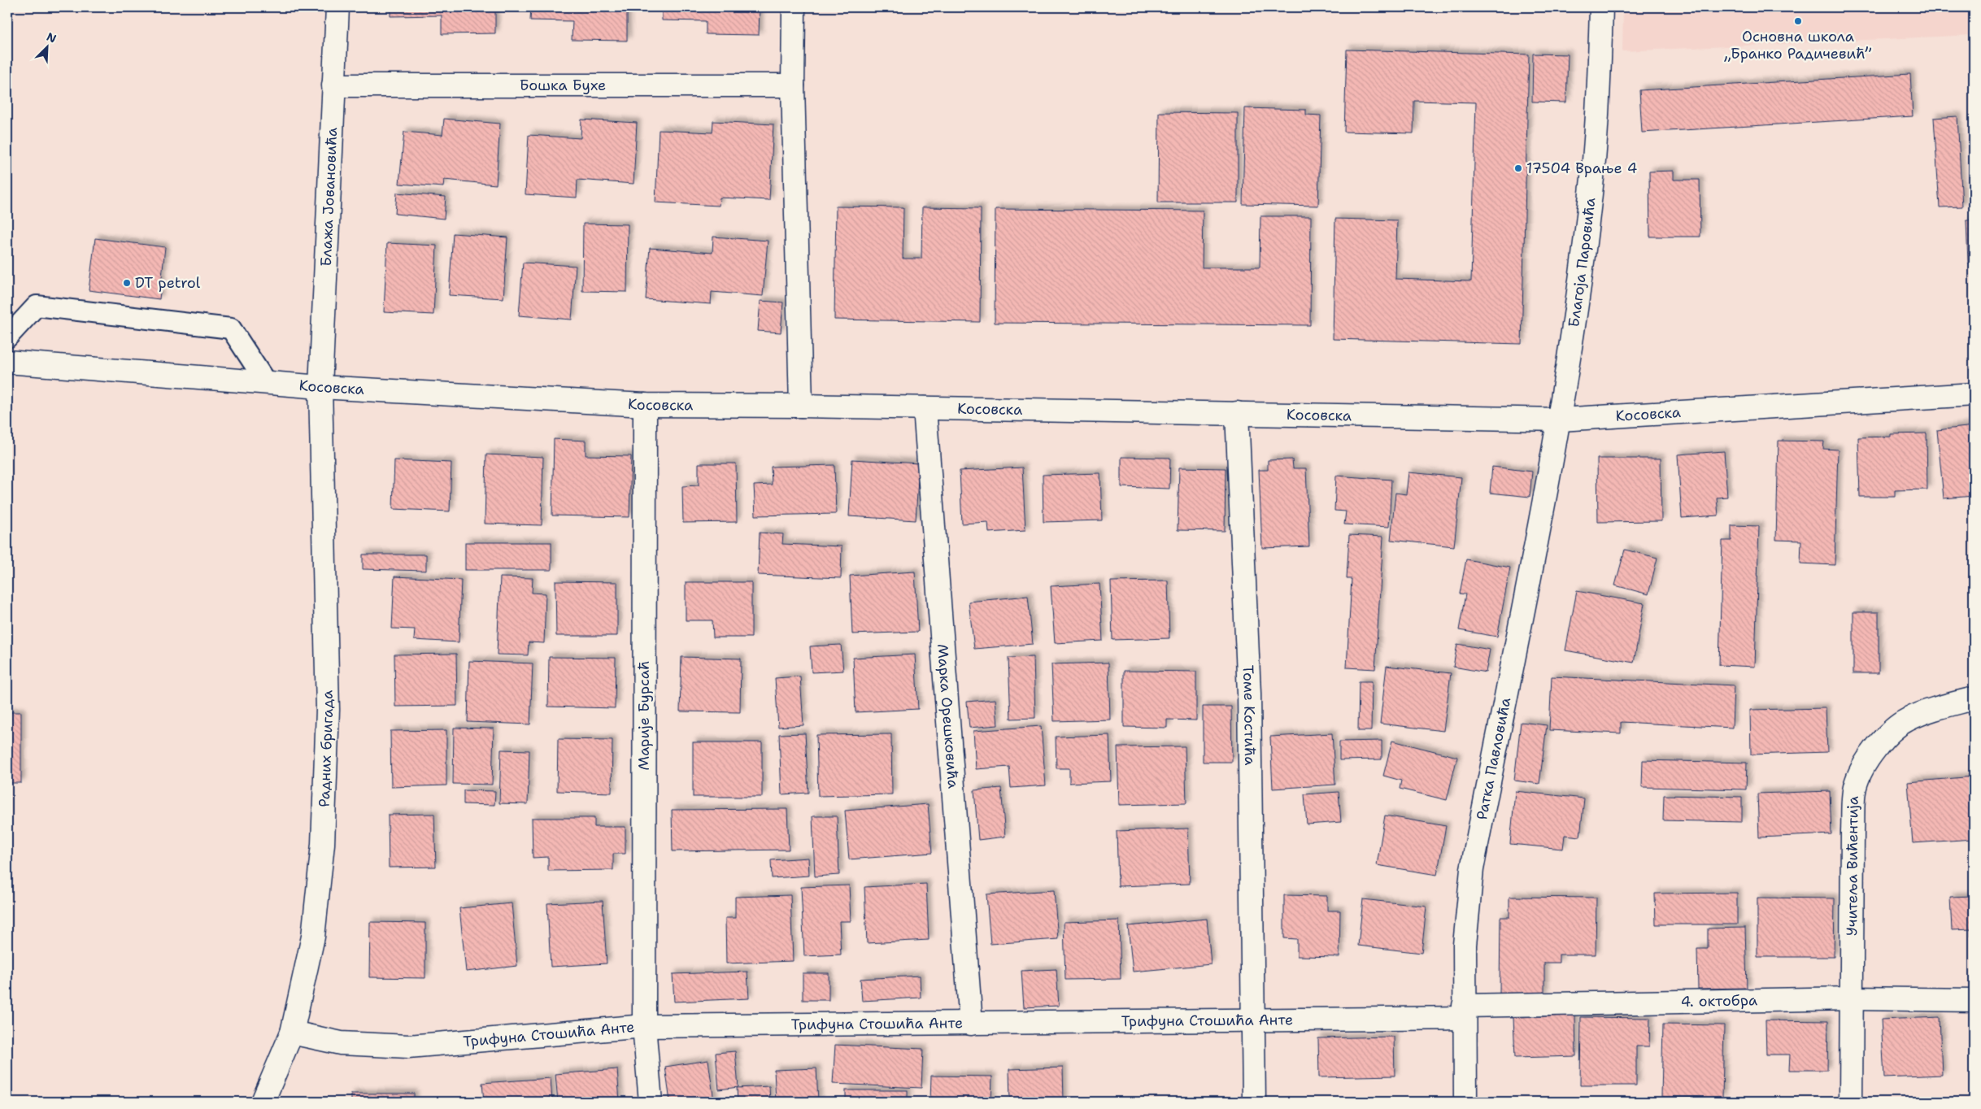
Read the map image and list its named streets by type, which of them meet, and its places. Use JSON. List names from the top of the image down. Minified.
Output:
{"streets":{"street":["Бошка Бухе","Блажа Јовановића","Благоја Паровића","Косовска","Марије Бурсаћ","Марка Орешковића","Томе Костића","Радних бригада","Ратка Павловића","Учитеља Вићентија","4. октобра","Трифуна Стошића Анте"]},"crossings":[["Бошка Бухе","Блажа Јовановића"],["Блажа Јовановића","Косовска"],["Блажа Јовановића","Радних бригада"],["Благоја Паровића","Косовска"],["Благоја Паровића","Ратка Павловића"],["Косовска","Марије Бурсаћ"],["Косовска","Марка Орешковића"],["Косовска","Томе Костића"],["Косовска","Радних бригада"],["Косовска","Ратка Павловића"],["Марије Бурсаћ","Трифуна Стошића Анте"],["Марка Орешковића","Трифуна Стошића Анте"],["Томе Костића","Трифуна Стошића Анте"],["Радних бригада","Трифуна Стошића Анте"],["Ратка Павловића","4. октобра"],["Ратка Павловића","Трифуна Стошића Анте"],["Учитеља Вићентија","4. октобра"],["4. октобра","Трифуна Стошића Анте"]],"places":["Основна школа „Бранко Радичевић”","17504 Врање 4","DT petrol"],"north":"top right"}
